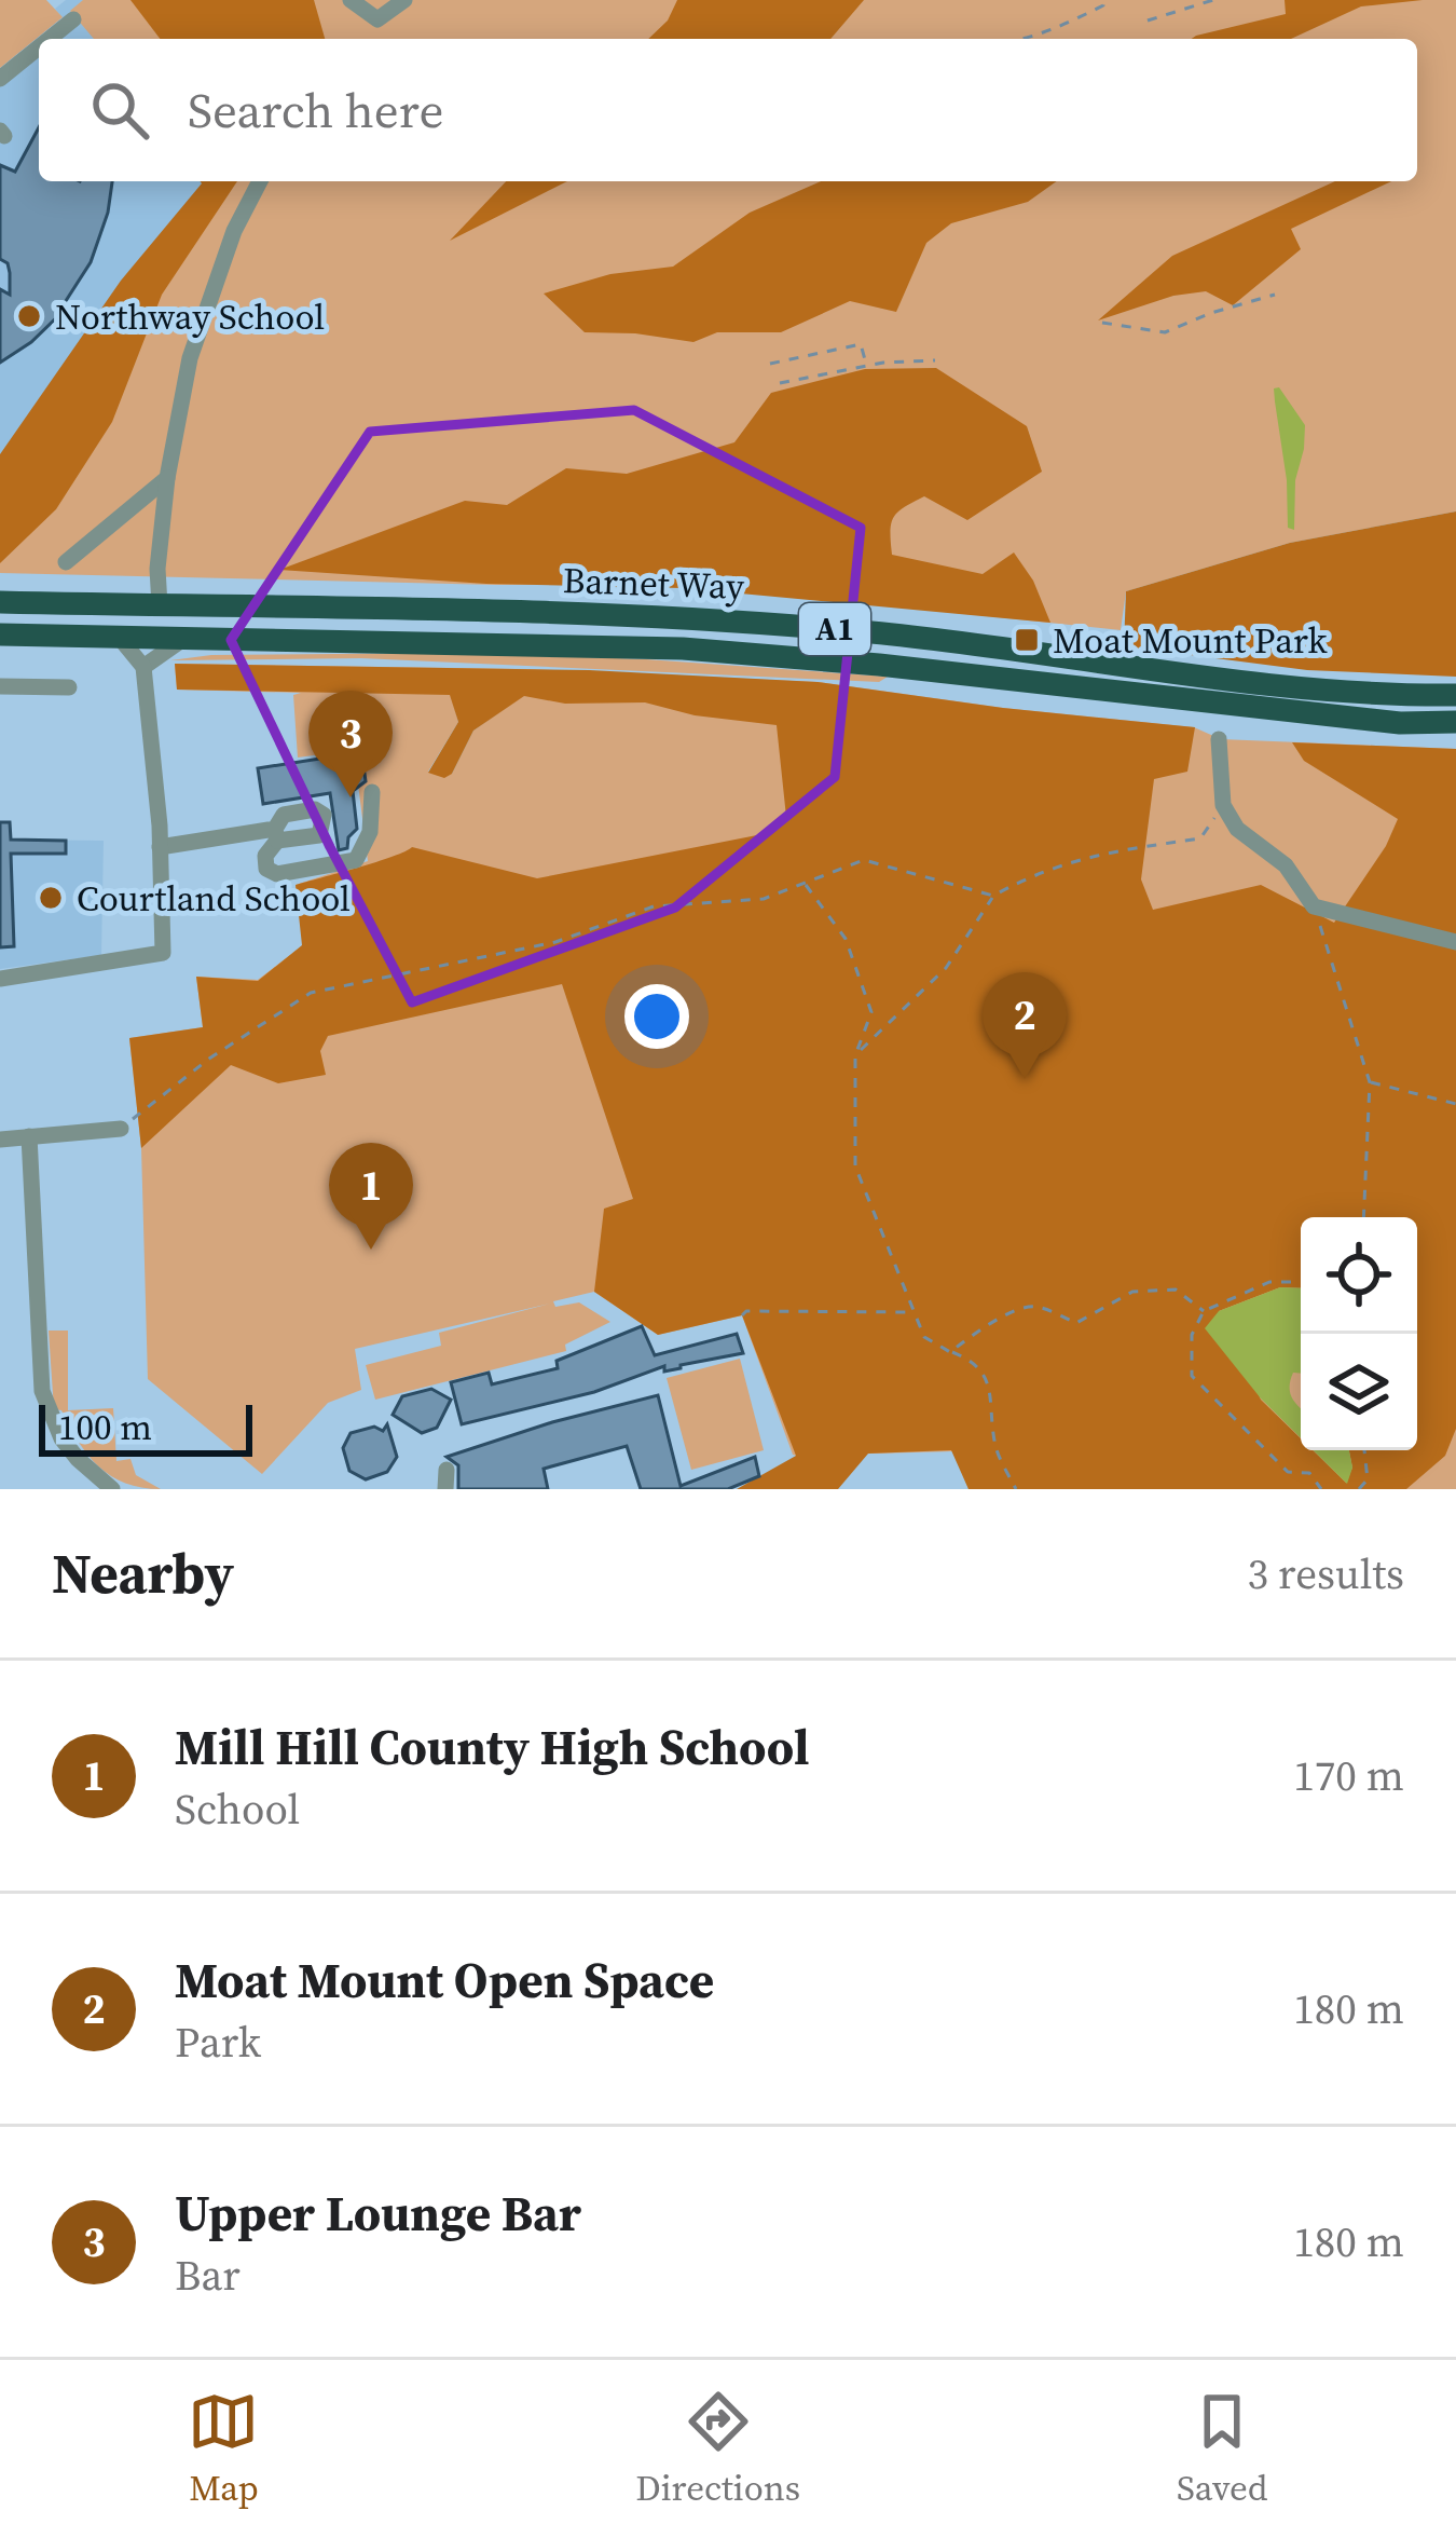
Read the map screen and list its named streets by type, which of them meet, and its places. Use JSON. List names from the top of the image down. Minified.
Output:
{"streets":{"highway":["Barnet Way","A1"]},"places":{"other":["Northway School","Courtland School"],"transit":["Moat Mount Park"]},"scale_bar":"100 m","page":{"search":"Search here","pins":["3","2","1"],"scale":"100 m","heading":["Nearby","3 results"],"list":[{"mark":"1","name":"Mill Hill County High School","note":"School","value":"170 m"},{"mark":"2","name":"Moat Mount Open Space","note":"Park","value":"180 m"},{"mark":"3","name":"Upper Lounge Bar","note":"Bar","value":"180 m"}],"nav":["Map","Directions","Saved"]}}
